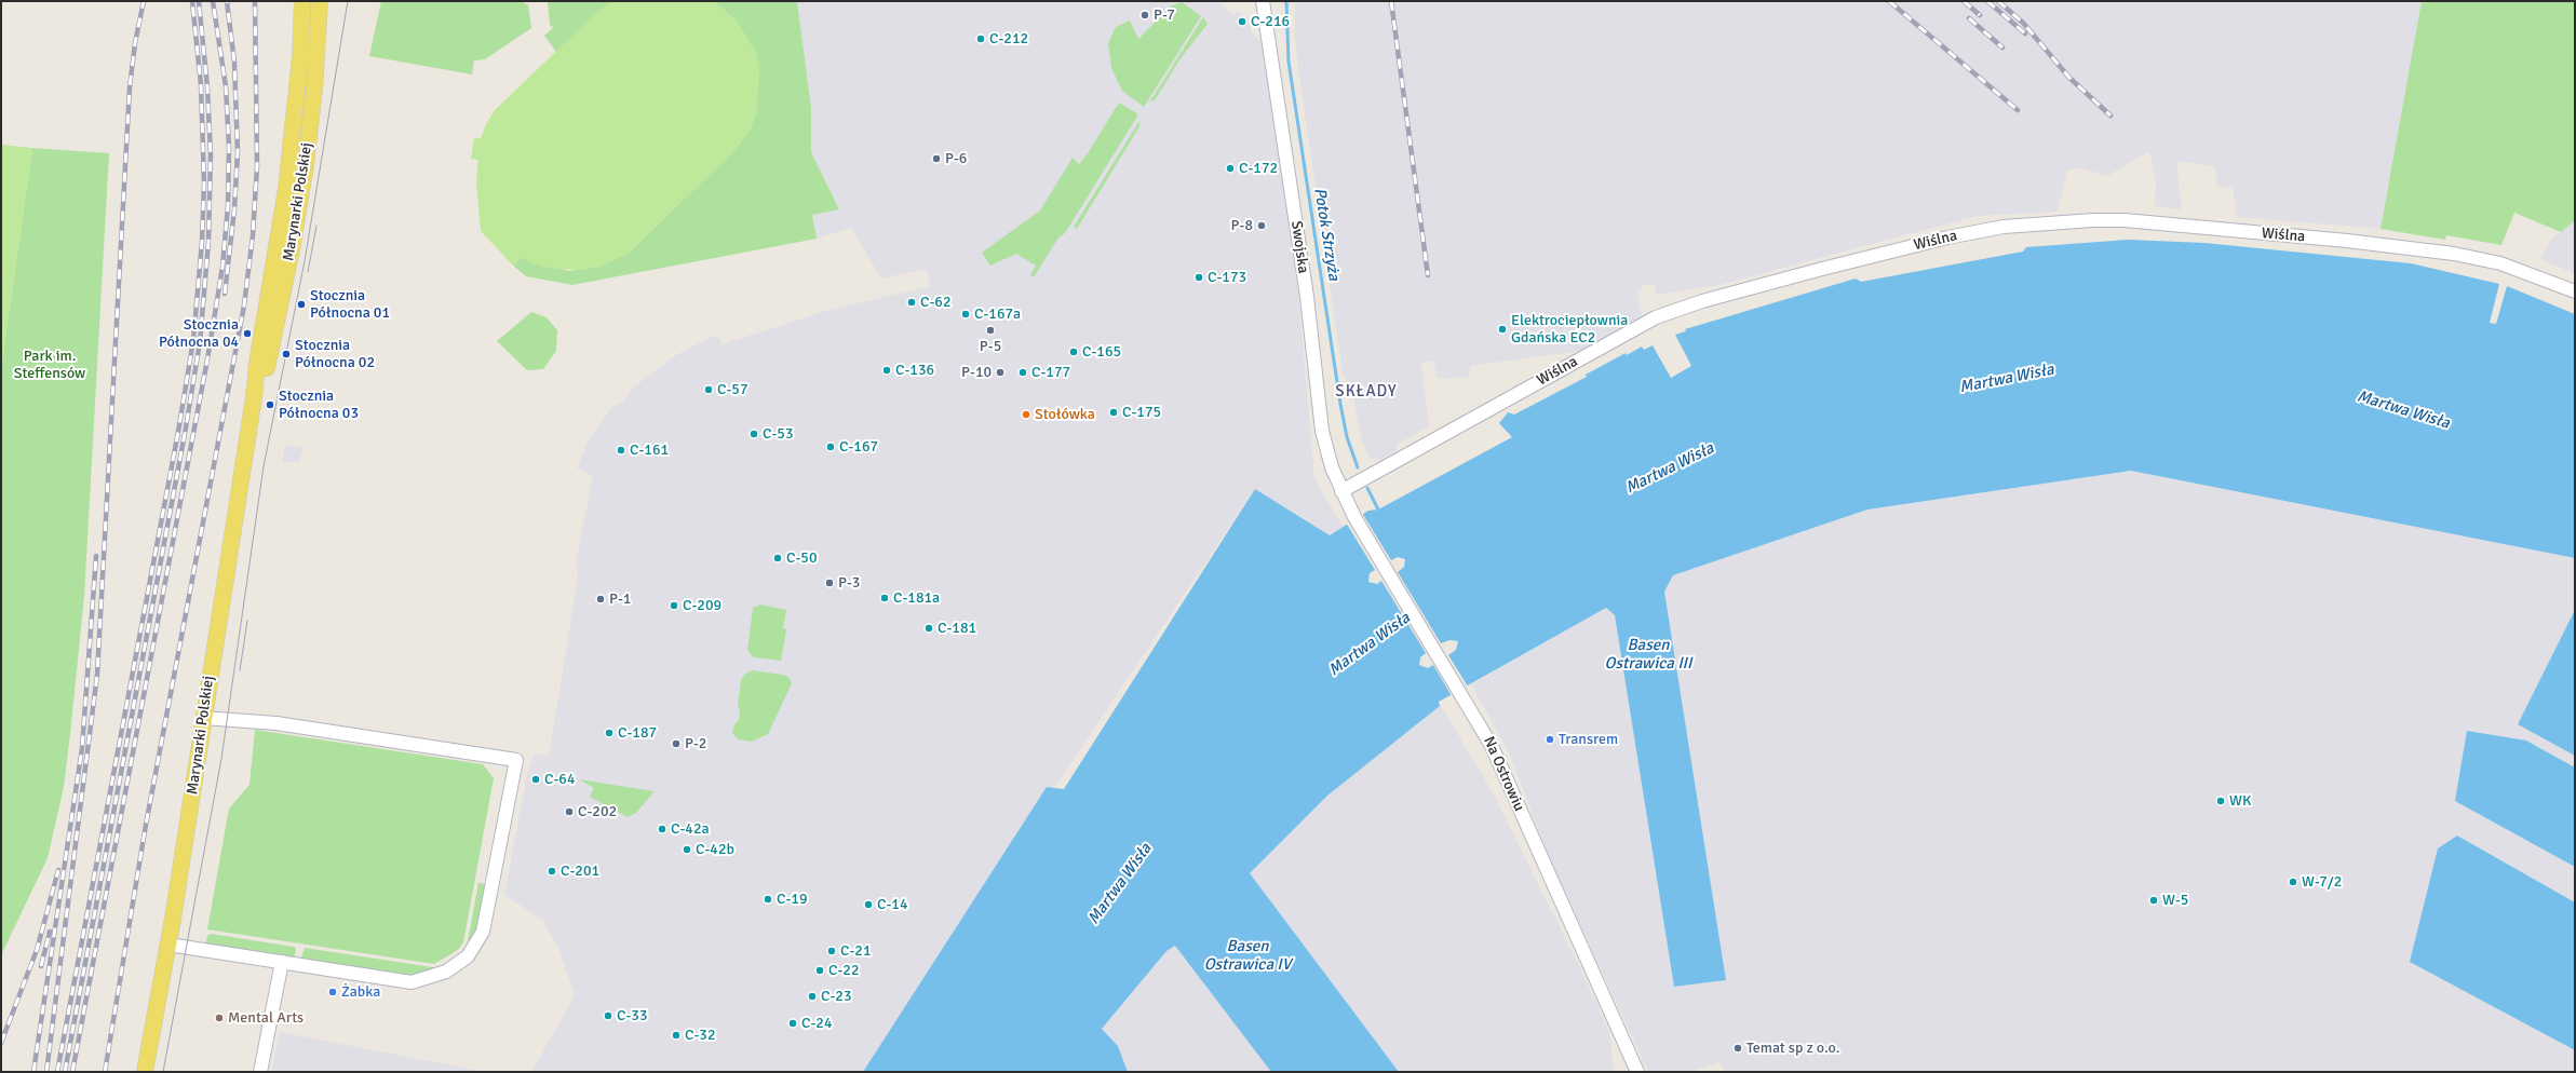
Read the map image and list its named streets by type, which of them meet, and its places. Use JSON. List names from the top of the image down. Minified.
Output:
{"streets":{"main road":["Marynarki Polskiej"],"street":["Wiślna","Swojska","Na Ostrowiu"]},"crossings":[["Wiślna","Swojska"],["Wiślna","Na Ostrowiu"],["Swojska","Na Ostrowiu"]],"districts":["SKŁADY"],"water":["Potok Strzyża","Martwa Wisła","Basen Ostrawica III","Basen Ostrawica IV"],"parks":["Park im. Steffensów"],"places":["P-7","C-216","C-212","P-6","C-172","P-8","C-173","C-62","Stocznia Północna 01","C-167a","Elektrociepłownia Gdańska EC2","P-5","Stocznia Północna 04","C-165","Stocznia Północna 02","C-136","P-10","C-177","C-57","Stocznia Północna 03","C-175","Stołówka","C-53","C-167","C-161","C-50","P-3","C-181a","P-1","C-209","C-181","C-187","Transrem","P-2","C-64","WK","C-202","C-42a","C-42b","C-201","W-7/2","C-19","W-5","C-14","C-21","C-22","Żabka","C-23","C-33","Mental Arts","C-24","C-32","Temat sp z o.o."]}
